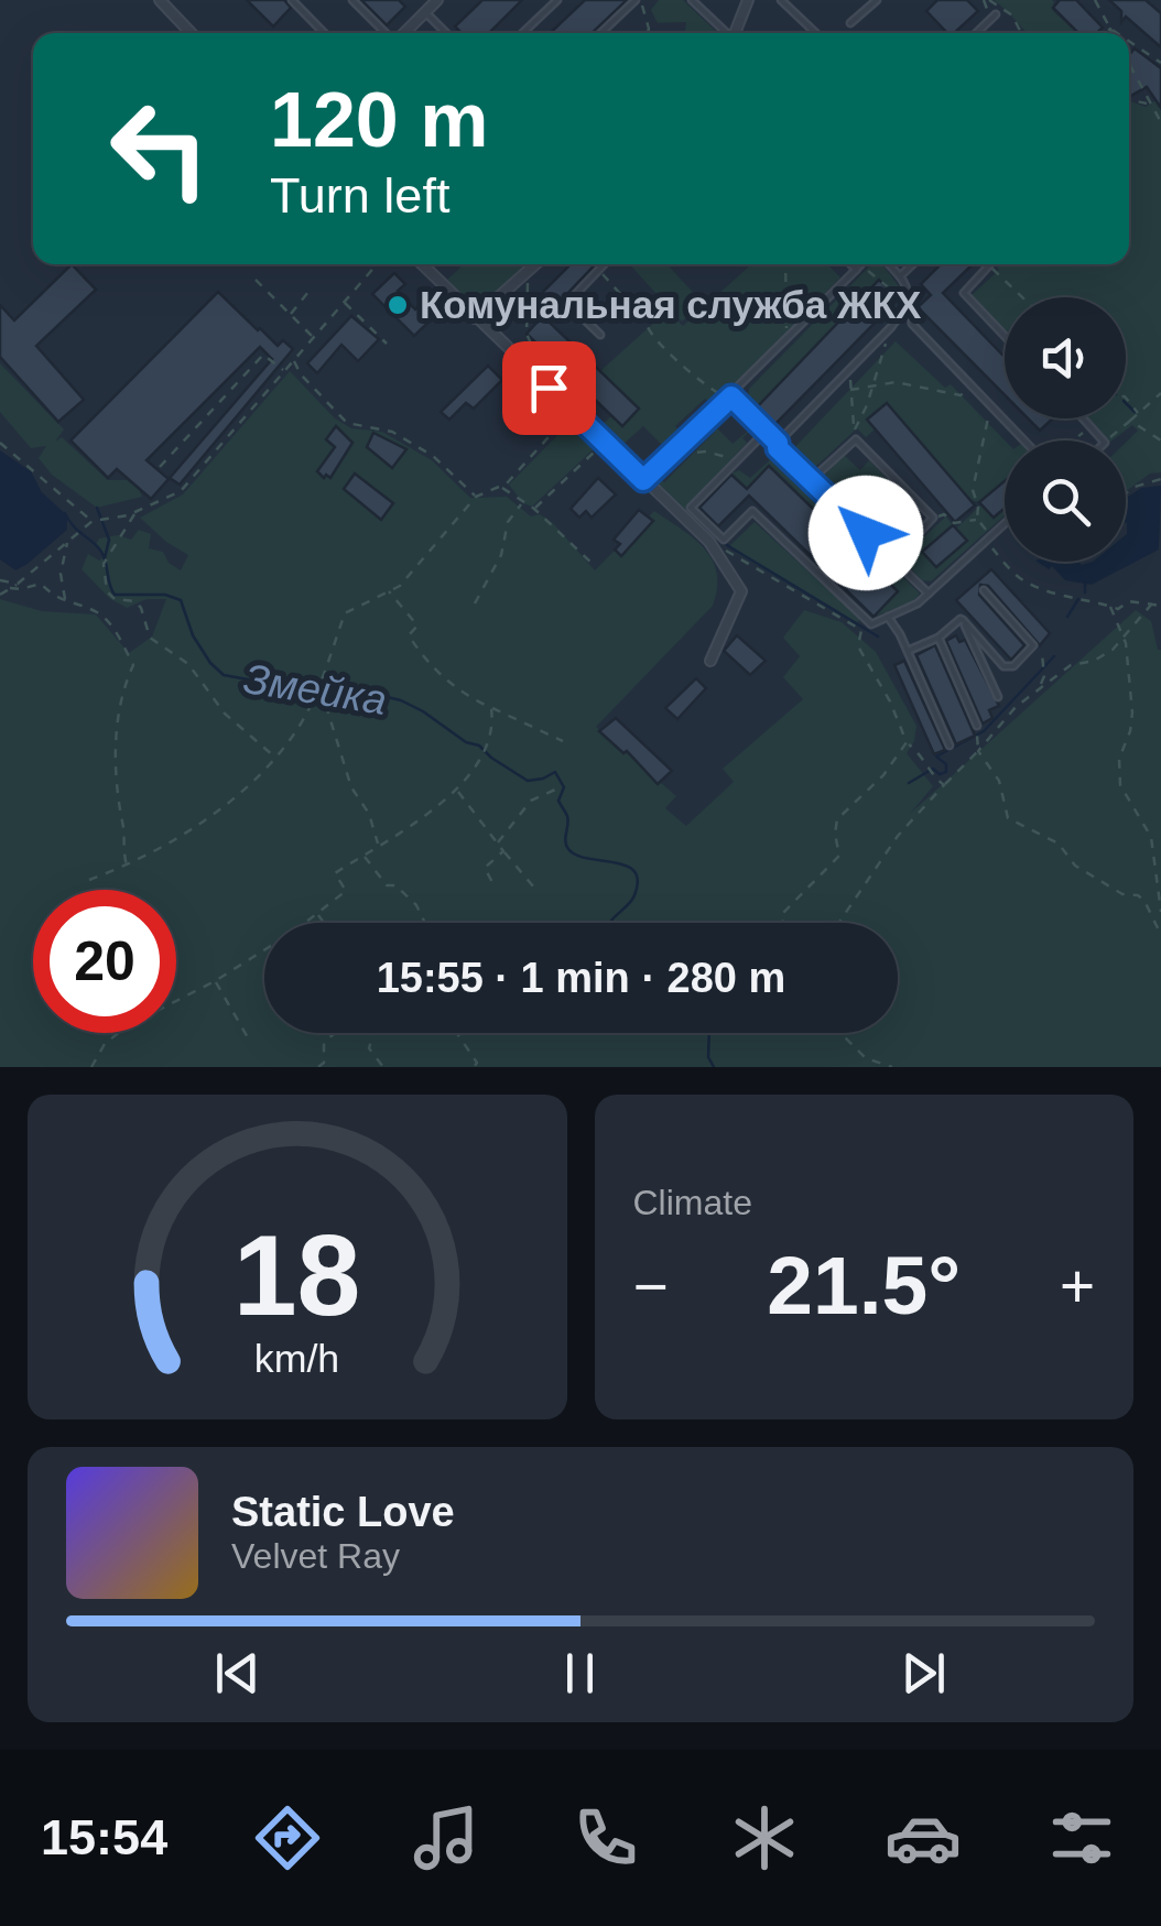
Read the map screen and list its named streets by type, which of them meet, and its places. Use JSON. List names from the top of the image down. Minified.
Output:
{"water":["Змейка"],"places":["Комунальная служба ЖКХ"],"page":{"turn":["120 m","Turn left"],"limit":"20","trip":"15:55 · 1 min · 280 m","tile":"Climate","heat":["−","21.5°","+"],"song":["Static Love","Velvet Ray"],"tabs":"15:54","gauge":["18","km/h"]}}
